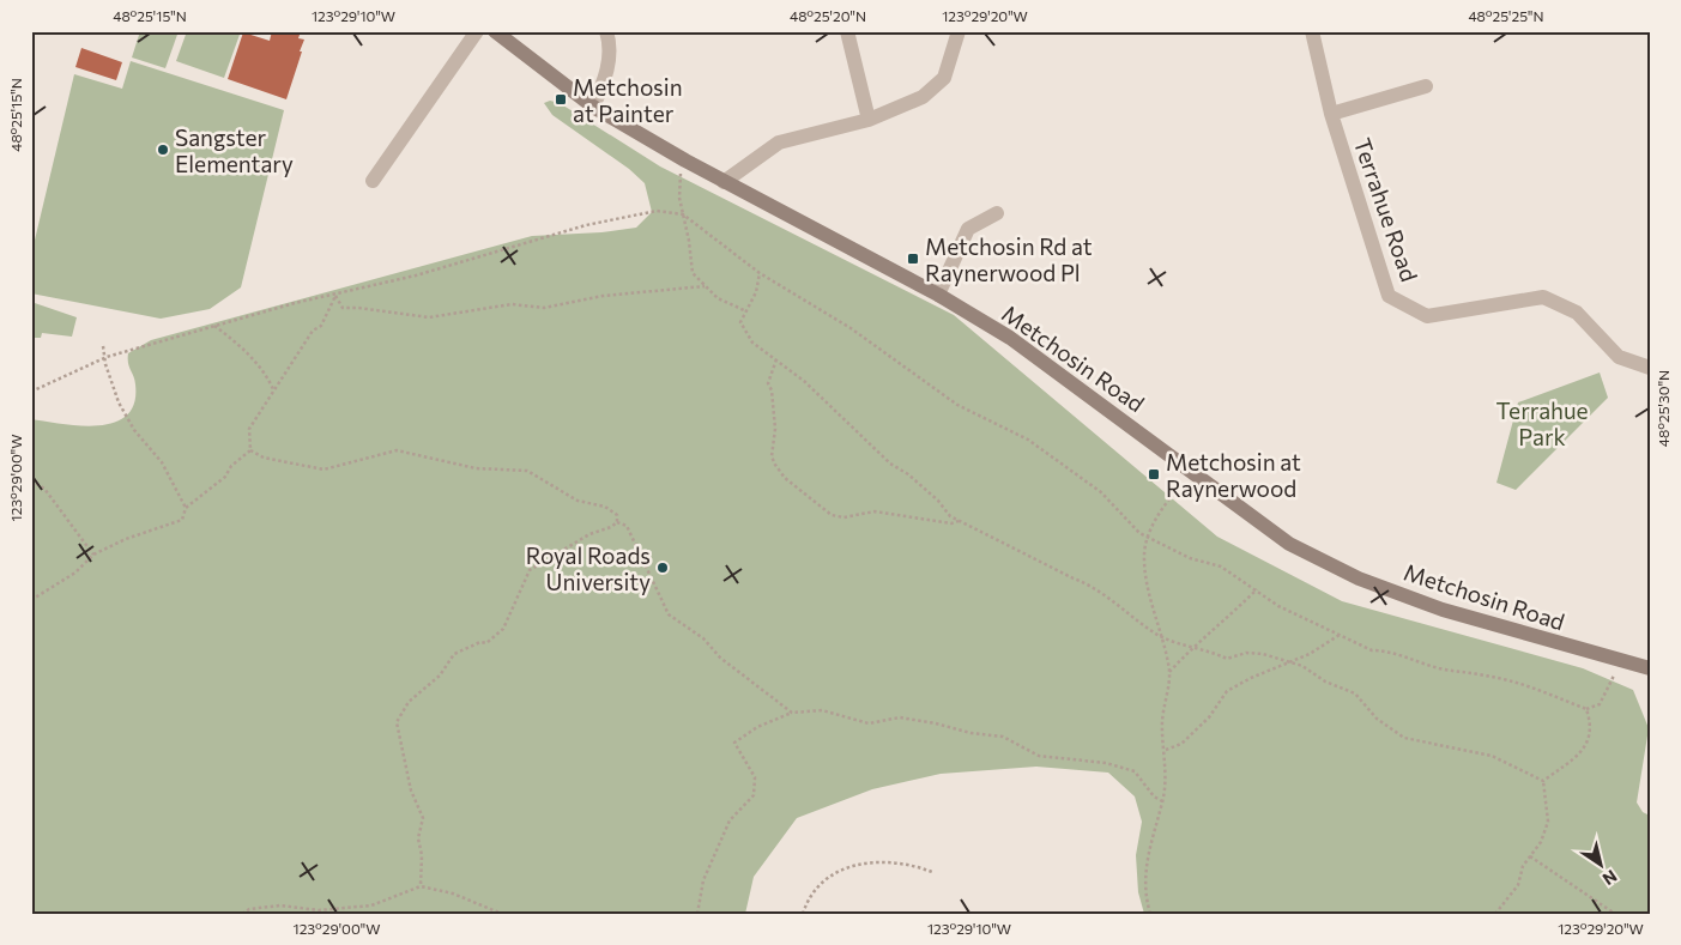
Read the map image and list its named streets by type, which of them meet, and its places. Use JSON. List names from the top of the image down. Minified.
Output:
{"streets":{"main road":["Metchosin Road"],"street":["Terrahue Road"]},"parks":["Terrahue Park"],"places":{"transit":["Metchosin at Painter","Metchosin Rd at Raynerwood Pl","Metchosin at Raynerwood"],"other":["Sangster Elementary","Royal Roads University"]},"north":"bottom right","coordinates":["48°25'15\"N","123°29'10\"W","48°25'20\"N","123°29'20\"W","48°25'25\"N","48°25'30\"N","123°29'00\"W"]}
